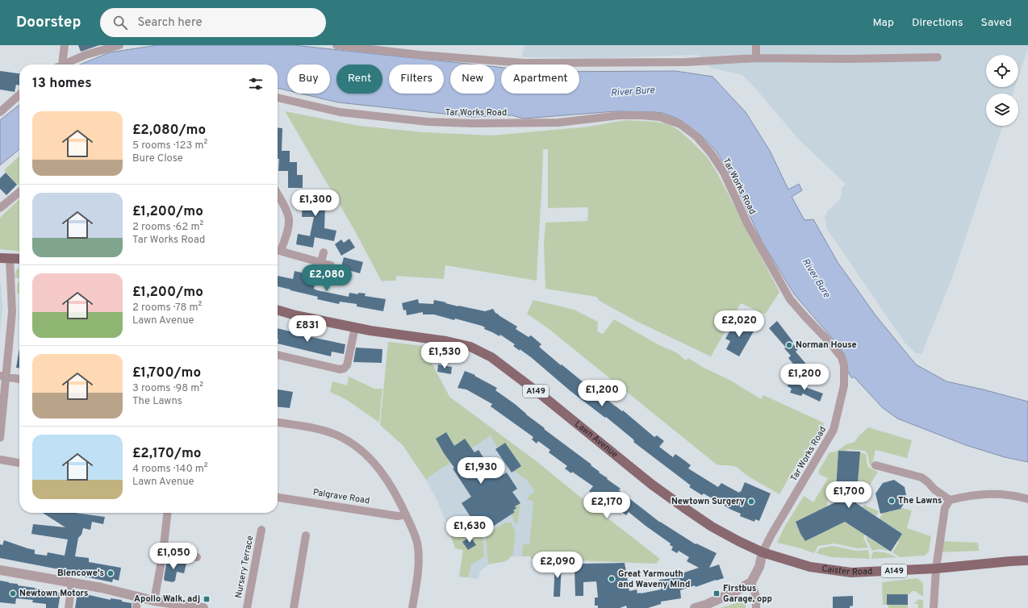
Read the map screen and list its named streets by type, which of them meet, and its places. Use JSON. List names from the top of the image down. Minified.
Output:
{"streets":{"main road":["A149","Lawn Avenue","Caister Road"],"street":["Tar Works Road","Palgrave Road","Nursery Terrace"]},"crossings":[["Tar Works Road","Lawn Avenue"],["Tar Works Road","Caister Road"],["Lawn Avenue","Caister Road"]],"water":["River Bure"],"places":{"other":["Norman House","The Lawns","Newtown Surgery","Blencowe's","Great Yarmouth and Waveny Mind","Newtown Motors"],"transit":["Firstbus Garage, opp","Apollo Walk, adj"]},"page":{"header":"Doorstep","search":"Search here","nav":["Map","Directions","Saved"],"chip":["Buy","Rent","Filters","New","Apartment"],"heading":"13 homes","list":[{"name":"£2,080/mo","note":"5 rooms · 123 m² · Bure Close"},{"name":"£1,200/mo","note":"2 rooms · 62 m² · Tar Works Road"},{"name":"£1,200/mo","note":"2 rooms · 78 m² · Lawn Avenue"},{"name":"£1,700/mo","note":"3 rooms · 98 m² · The Lawns"},{"name":"£2,170/mo","note":"4 rooms · 140 m² · Lawn Avenue"}],"price":["£1,300","£2,080","£2,020","£831","£1,530","£1,200","£1,200","£1,930","£1,700","£2,170","£1,630","£1,050","£2,090"]}}
